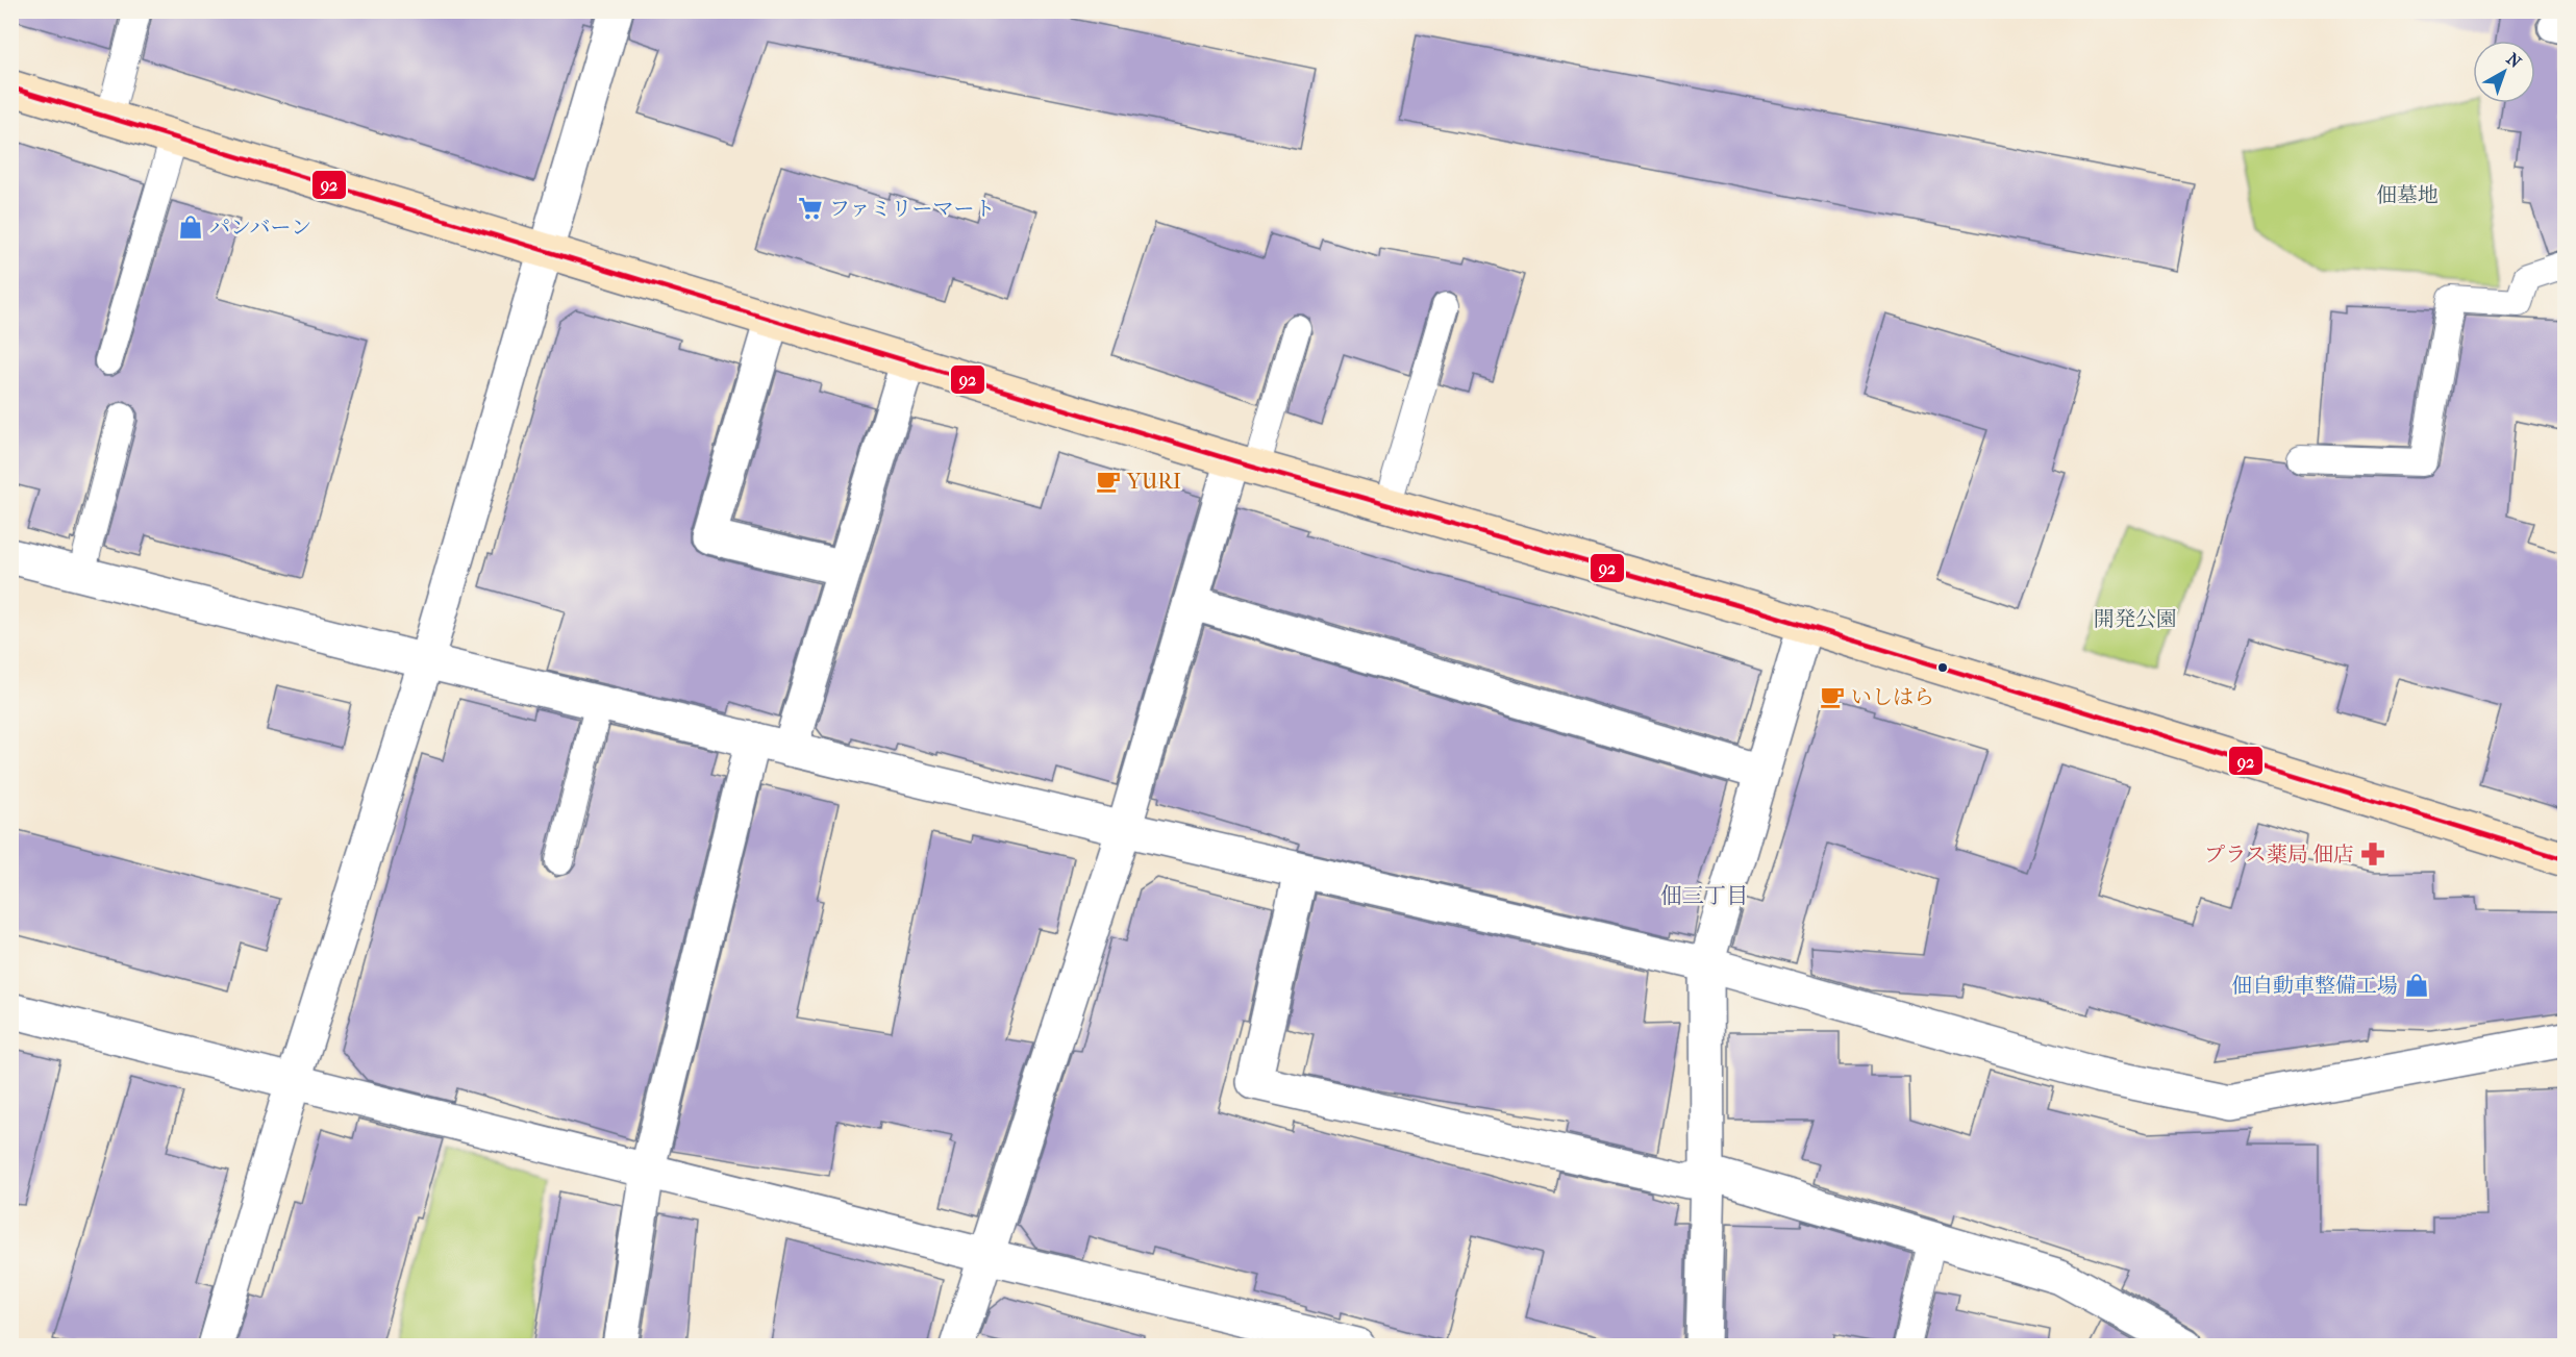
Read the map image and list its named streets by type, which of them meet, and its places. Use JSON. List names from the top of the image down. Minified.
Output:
{"districts":["佃三丁目"],"parks":["佃墓地","開発公園"],"places":{"supermarket":["ファミリーマート"],"shop":["パンバーン","佃自動車整備工場"],"cafe":["YURI","いしはら"],"pharmacy":["プラス薬局 佃店"]},"lines":["transit line 92"],"north":"top right"}
